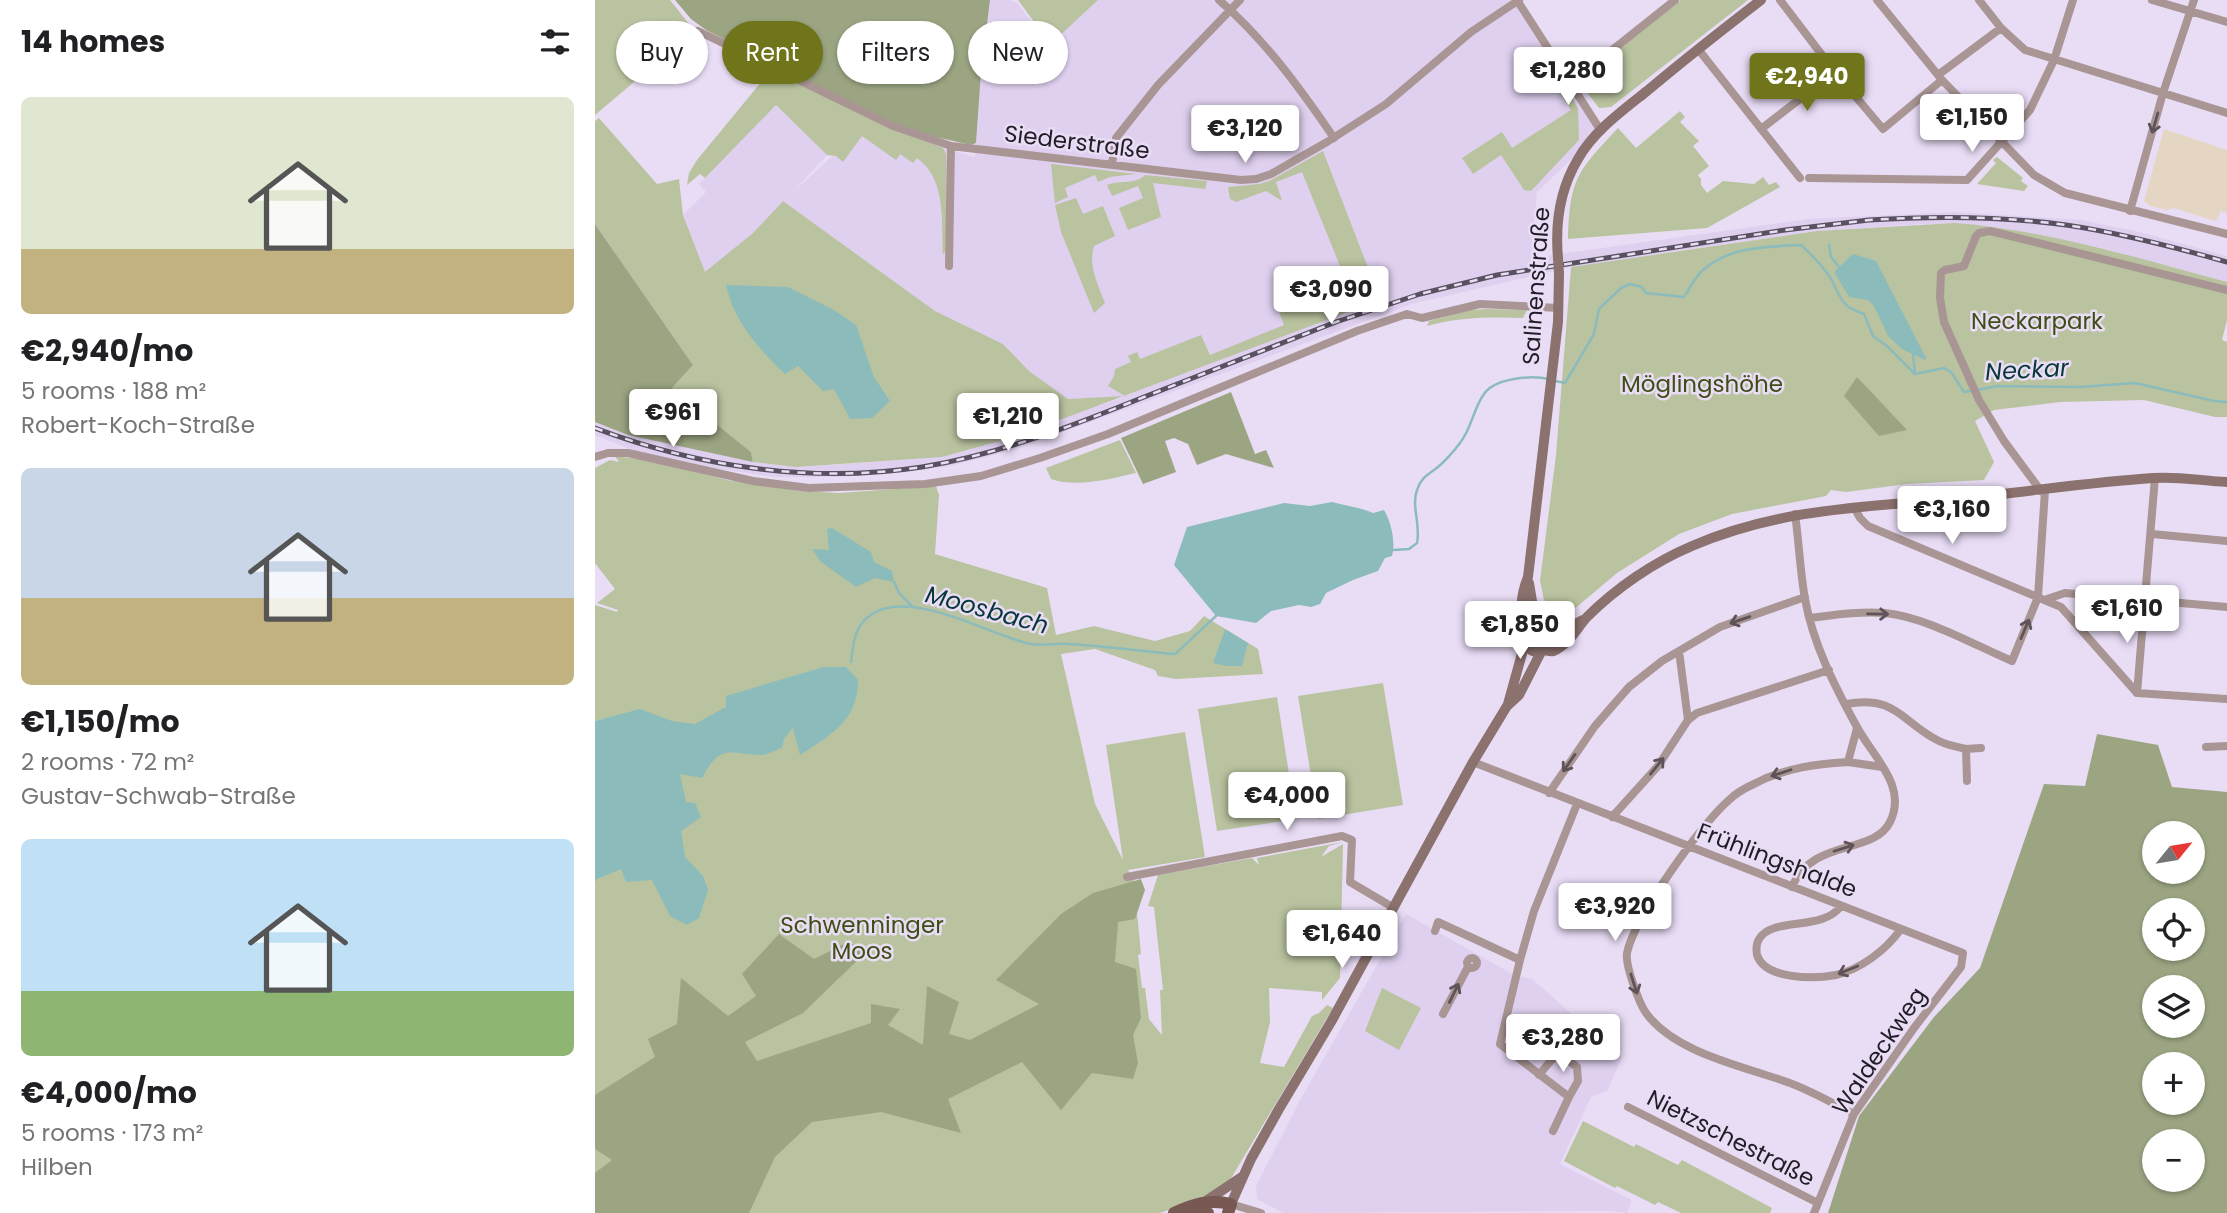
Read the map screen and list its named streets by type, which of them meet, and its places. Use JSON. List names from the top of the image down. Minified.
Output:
{"streets":{"main road":["Salinenstraße"],"street":["Siederstraße","Frühlingshalde","Waldeckweg","Nietzschestraße"]},"crossings":[["Frühlingshalde","Waldeckweg"],["Waldeckweg","Nietzschestraße"]],"water":["Neckar","Moosbach"],"parks":["Neckarpark","Möglingshöhe","Schwenninger Moos"],"north":"top right","page":{"heading":"14 homes","chip":["Buy","Rent","Filters","New"],"price":["€1,280","€2,940","€1,150","€3,120","€3,090","€961","€1,210","€3,160","€1,610","€1,850","€4,000","€3,920","€1,640","€3,280"],"list":[{"name":"€2,940/mo","note":"5 rooms · 188 m² · Robert-Koch-Straße"},{"name":"€1,150/mo","note":"2 rooms · 72 m² · Gustav-Schwab-Straße"},{"name":"€4,000/mo","note":"5 rooms · 173 m² · Hilben"}],"map_buttons":["+","−"]}}
